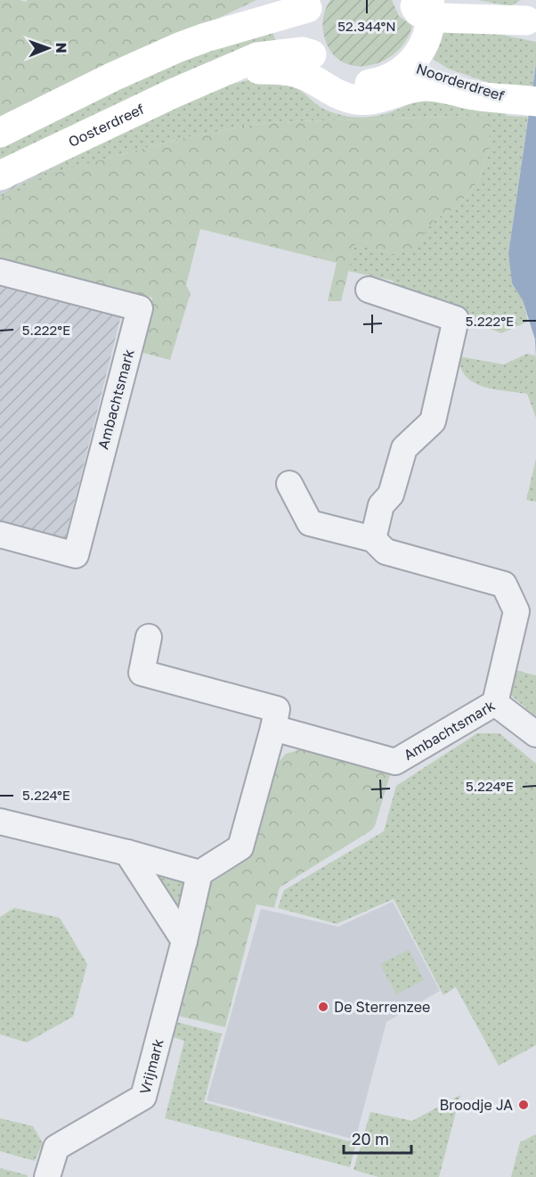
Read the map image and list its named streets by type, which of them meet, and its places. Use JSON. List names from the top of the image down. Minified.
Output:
{"streets":{"main road":["Noorderdreef","Oosterdreef"],"street":["Ambachtsmark","Vrijmark"]},"crossings":[["Noorderdreef","Oosterdreef"]],"places":["De Sterrenzee","Broodje JA"],"scale_bar":"20 m","north":"right","coordinates":["52.344°N","5.222°E","5.224°E"]}
